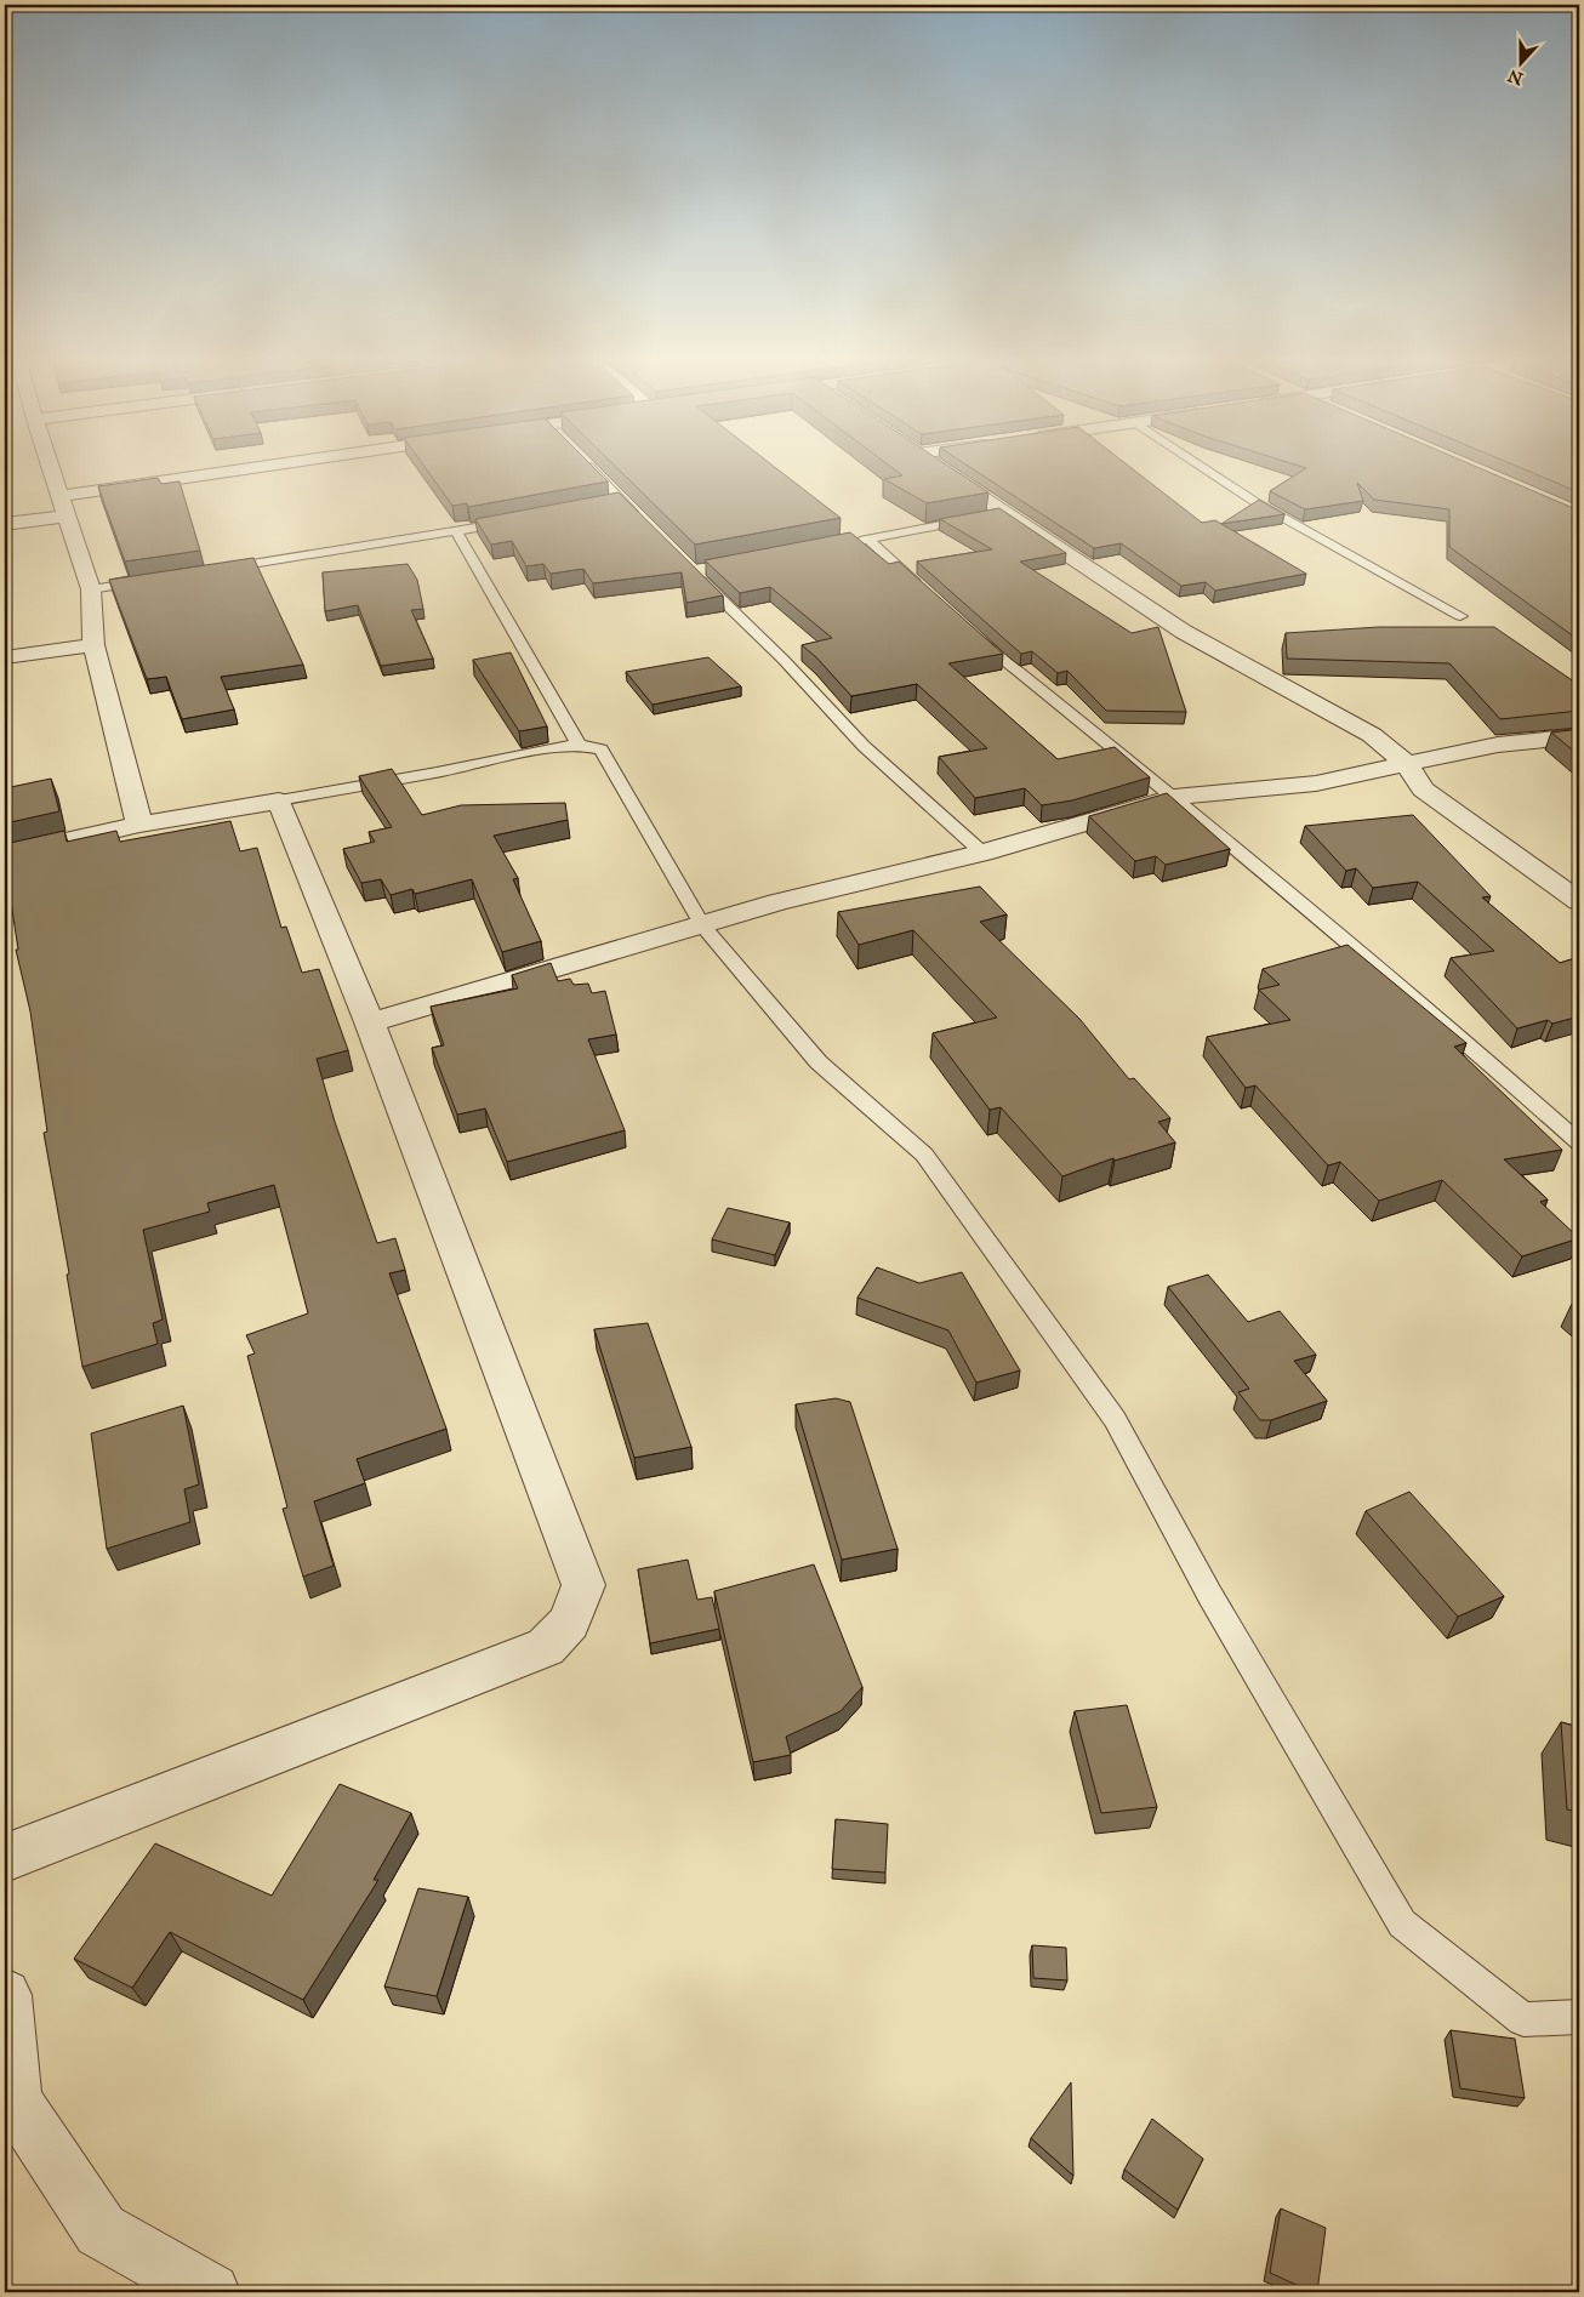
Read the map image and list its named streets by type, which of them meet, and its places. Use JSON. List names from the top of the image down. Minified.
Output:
{"north":"bottom"}
